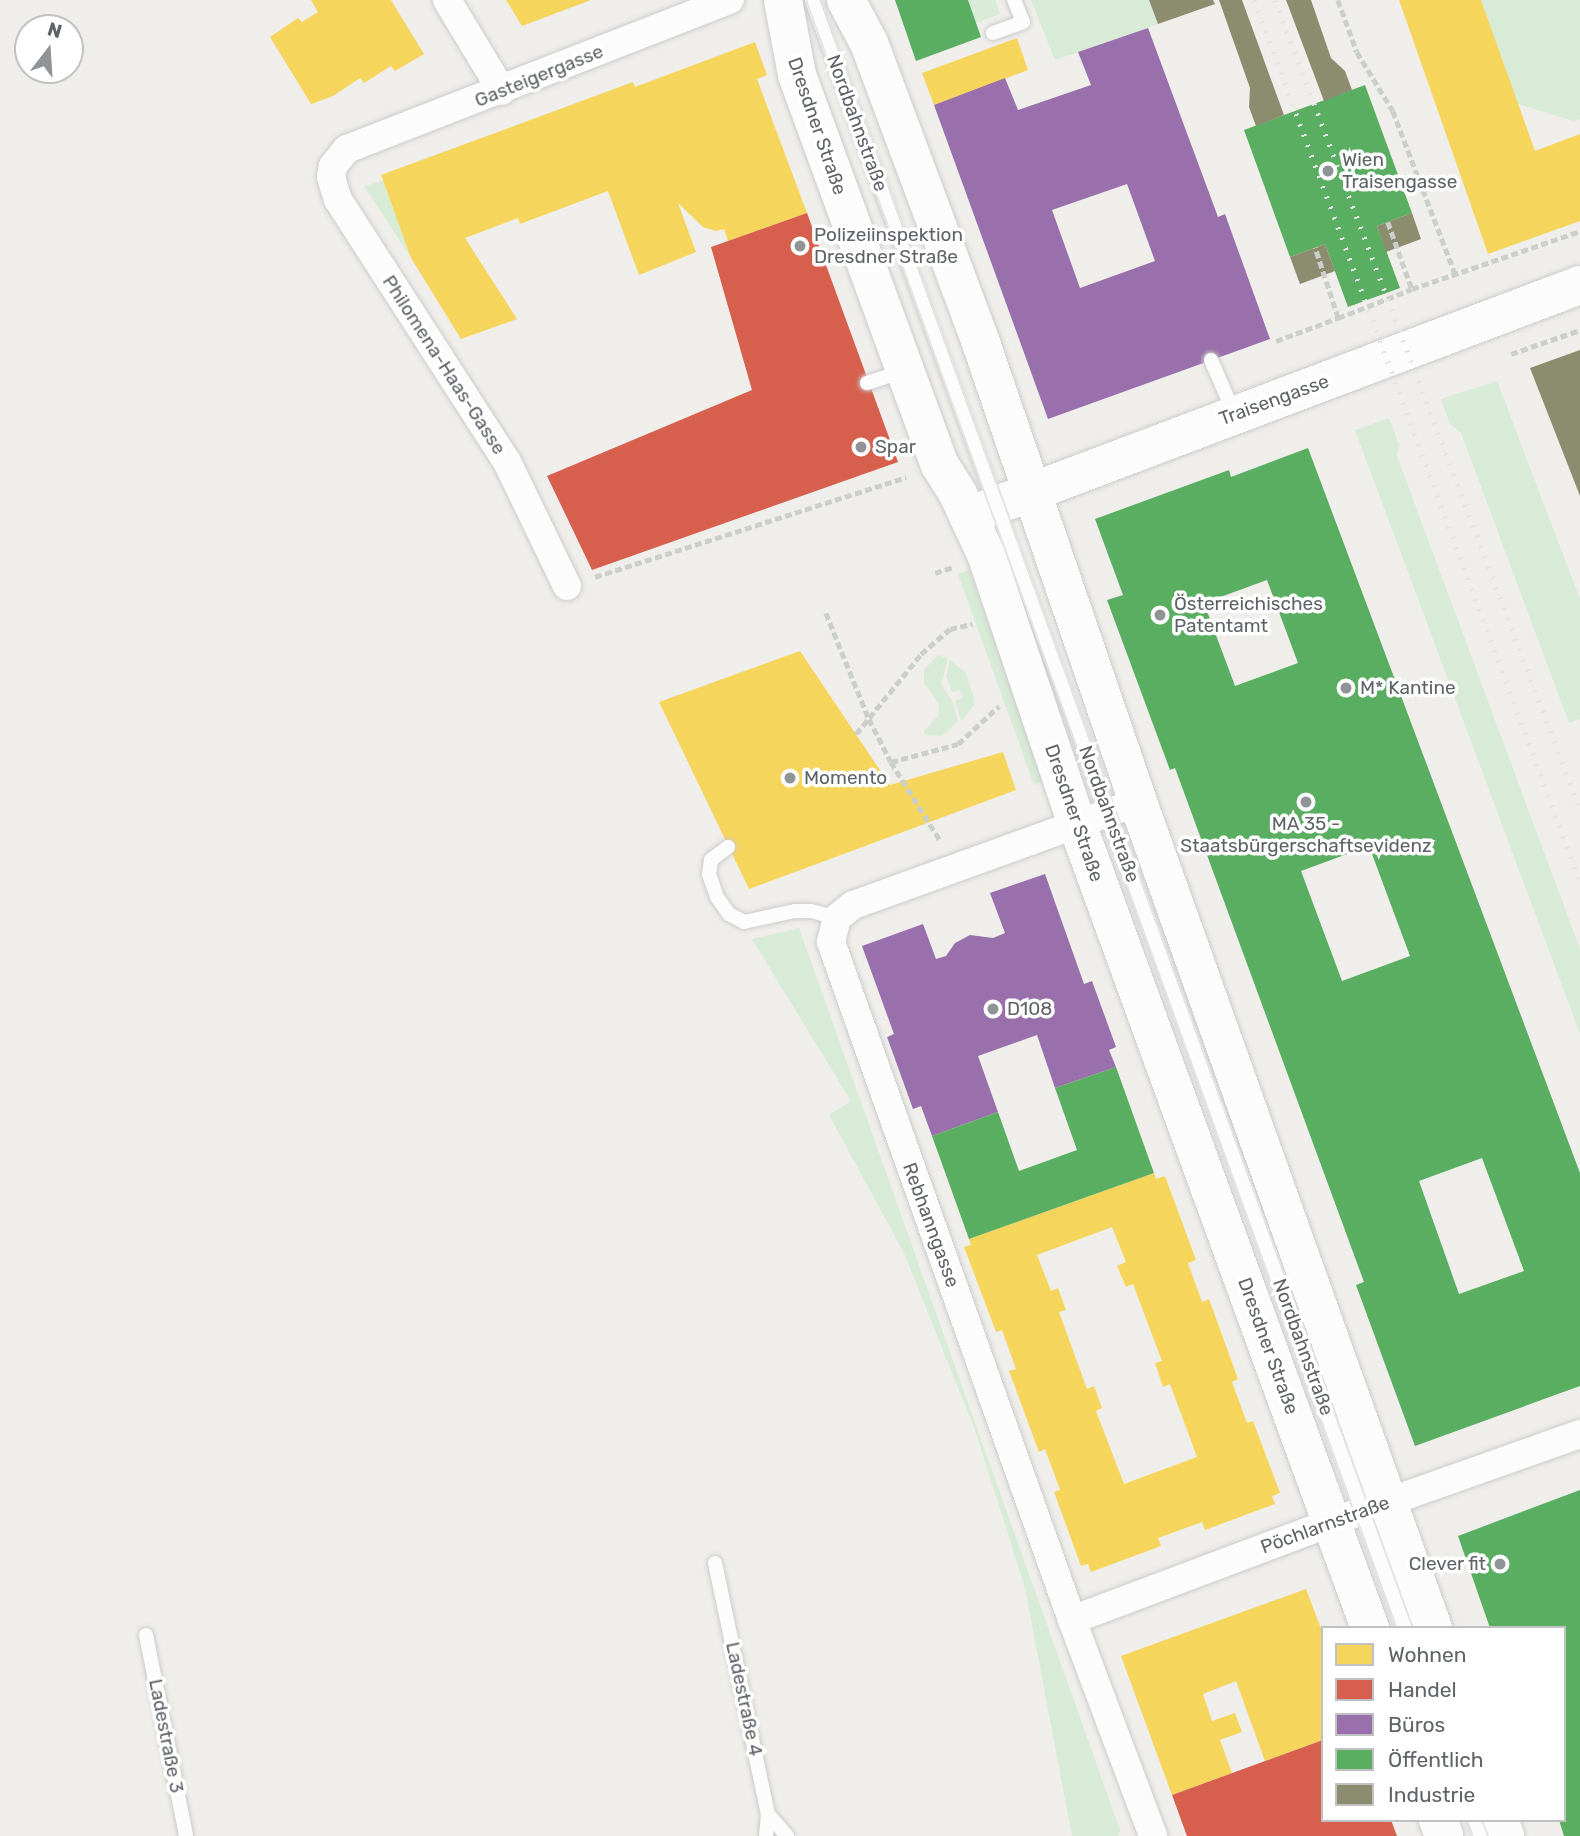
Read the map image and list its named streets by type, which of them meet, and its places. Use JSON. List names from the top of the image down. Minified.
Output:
{"streets":{"main road":["Dresdner Straße","Traisengasse"],"street":["Gasteigergasse","Philomena-Haas-Gasse","Rebhanngasse","Pöchlarnstraße"],"lane":["Nordbahnstraße","Ladestraße 4","Ladestraße 3"]},"crossings":[["Gasteigergasse","Philomena-Haas-Gasse"],["Nordbahnstraße","Dresdner Straße"],["Nordbahnstraße","Traisengasse"],["Dresdner Straße","Traisengasse"],["Dresdner Straße","Pöchlarnstraße"],["Rebhanngasse","Pöchlarnstraße"]],"places":["Wien Traisengasse","Polizeiinspektion Dresdner Straße","Spar","Österreichisches Patentamt","M* Kantine","Momento","MA 35 - Staatsbürgerschaftsevidenz","D108","Clever fit"],"legend":["Wohnen","Handel","Büros","Öffentlich","Industrie"],"north":"top"}
